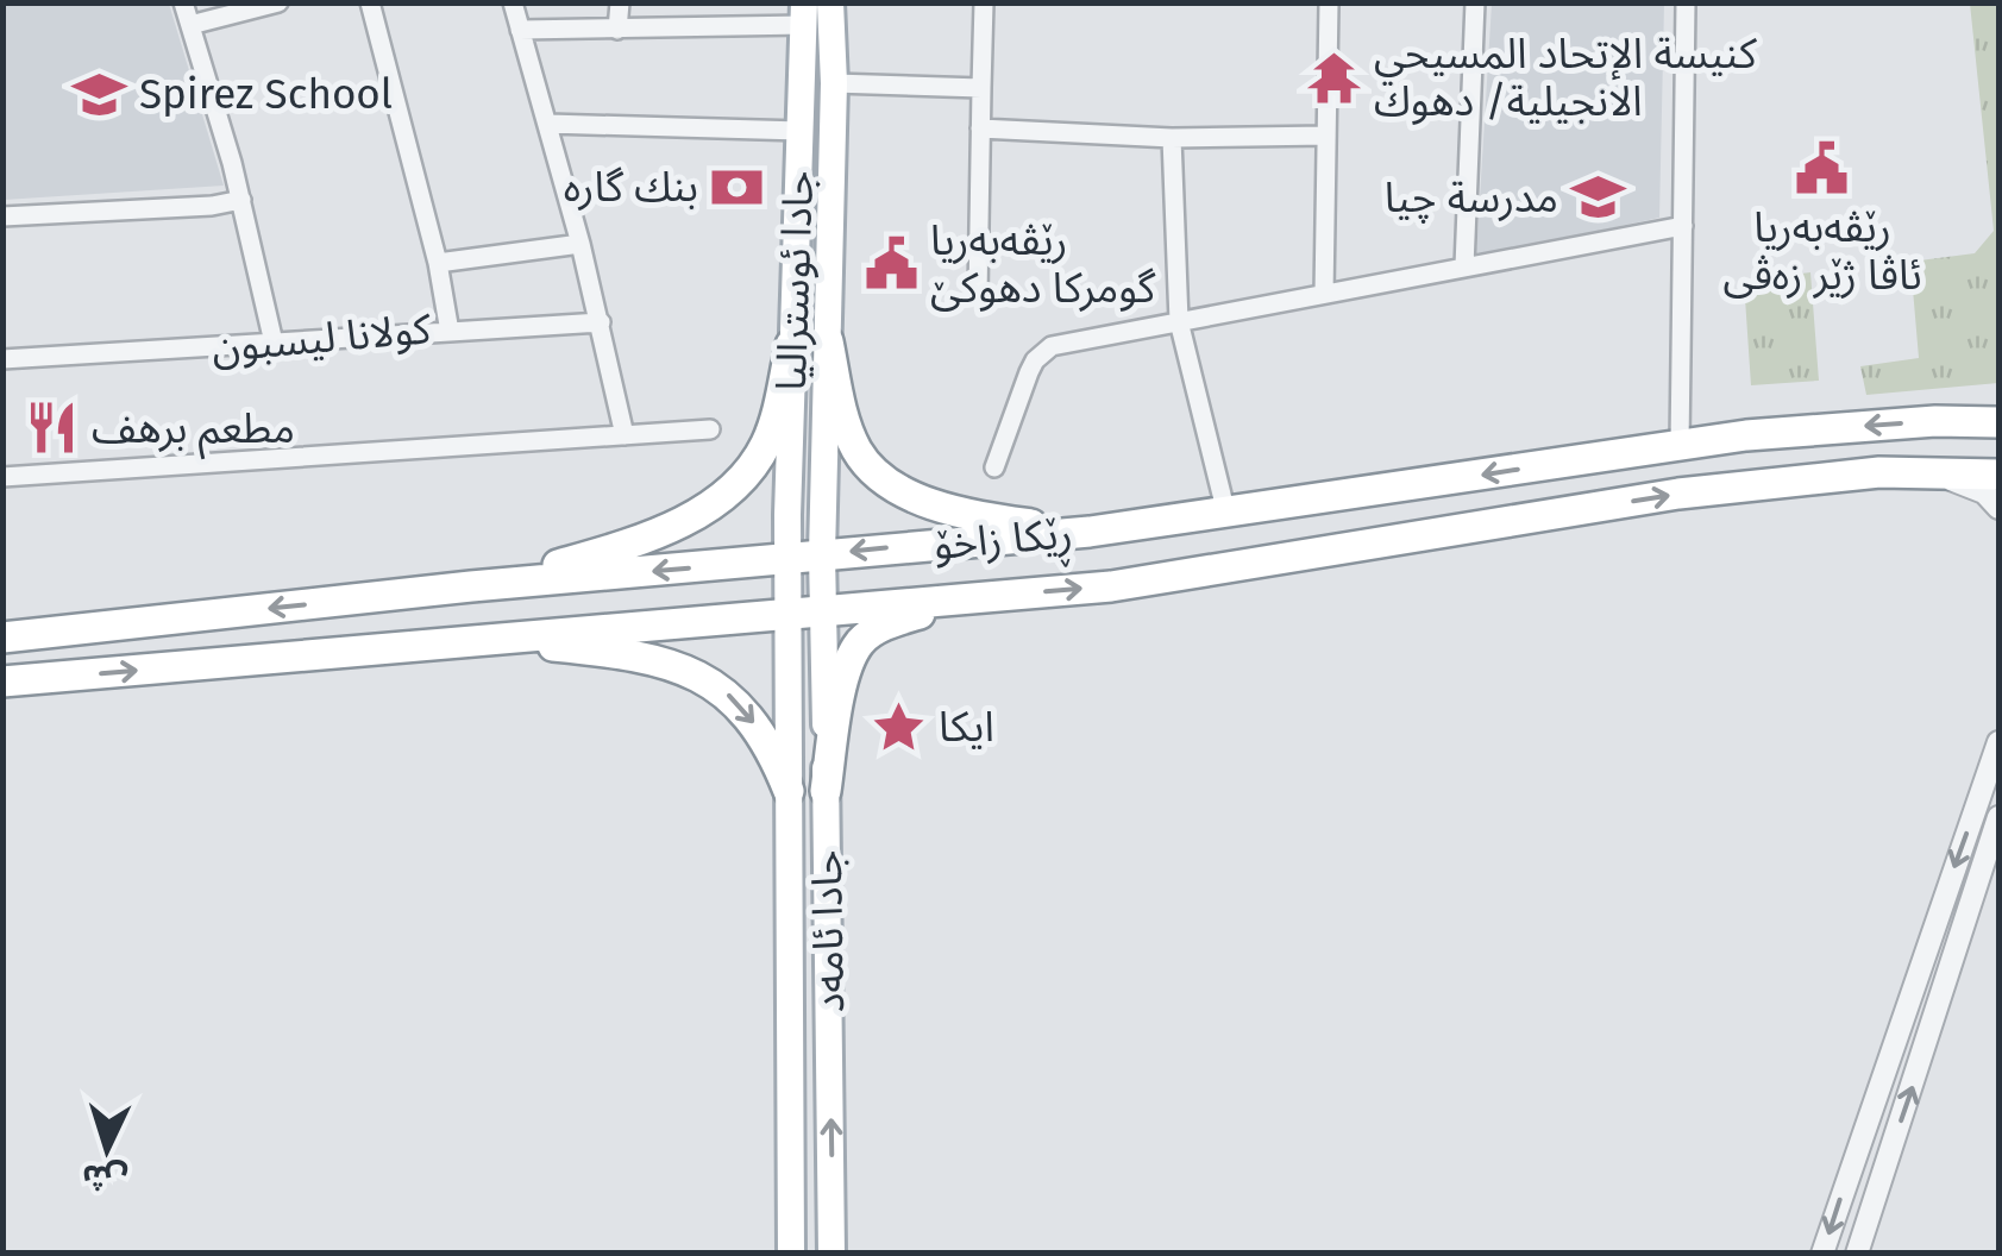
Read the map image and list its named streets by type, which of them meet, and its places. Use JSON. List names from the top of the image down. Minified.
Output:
{"streets":{"highway":["ڕێکا زاخۆ"],"main road":["جادا ئوسترالیا","جادا ئامەد"],"street":["كولانا ليسبون"]},"crossings":[["جادا ئوسترالیا","ڕێکا زاخۆ"],["جادا ئوسترالیا","جادا ئامەد"],["ڕێکا زاخۆ","جادا ئامەد"]],"places":{"temple":["كنيسة الإتحاد المسيحي الانجيلية/ دهوك"],"school or university":["Spirez School","مدرسة چيا"],"public building":["رێڤەبەریا ئاڤا ژێر زەڤی","رێڤه‌به‌ریا گومركا دهوكێ"],"bank":["بنك گاره"],"restaurant":["مطعم برهف"],"place":["ايكا"]},"north":"bottom"}
